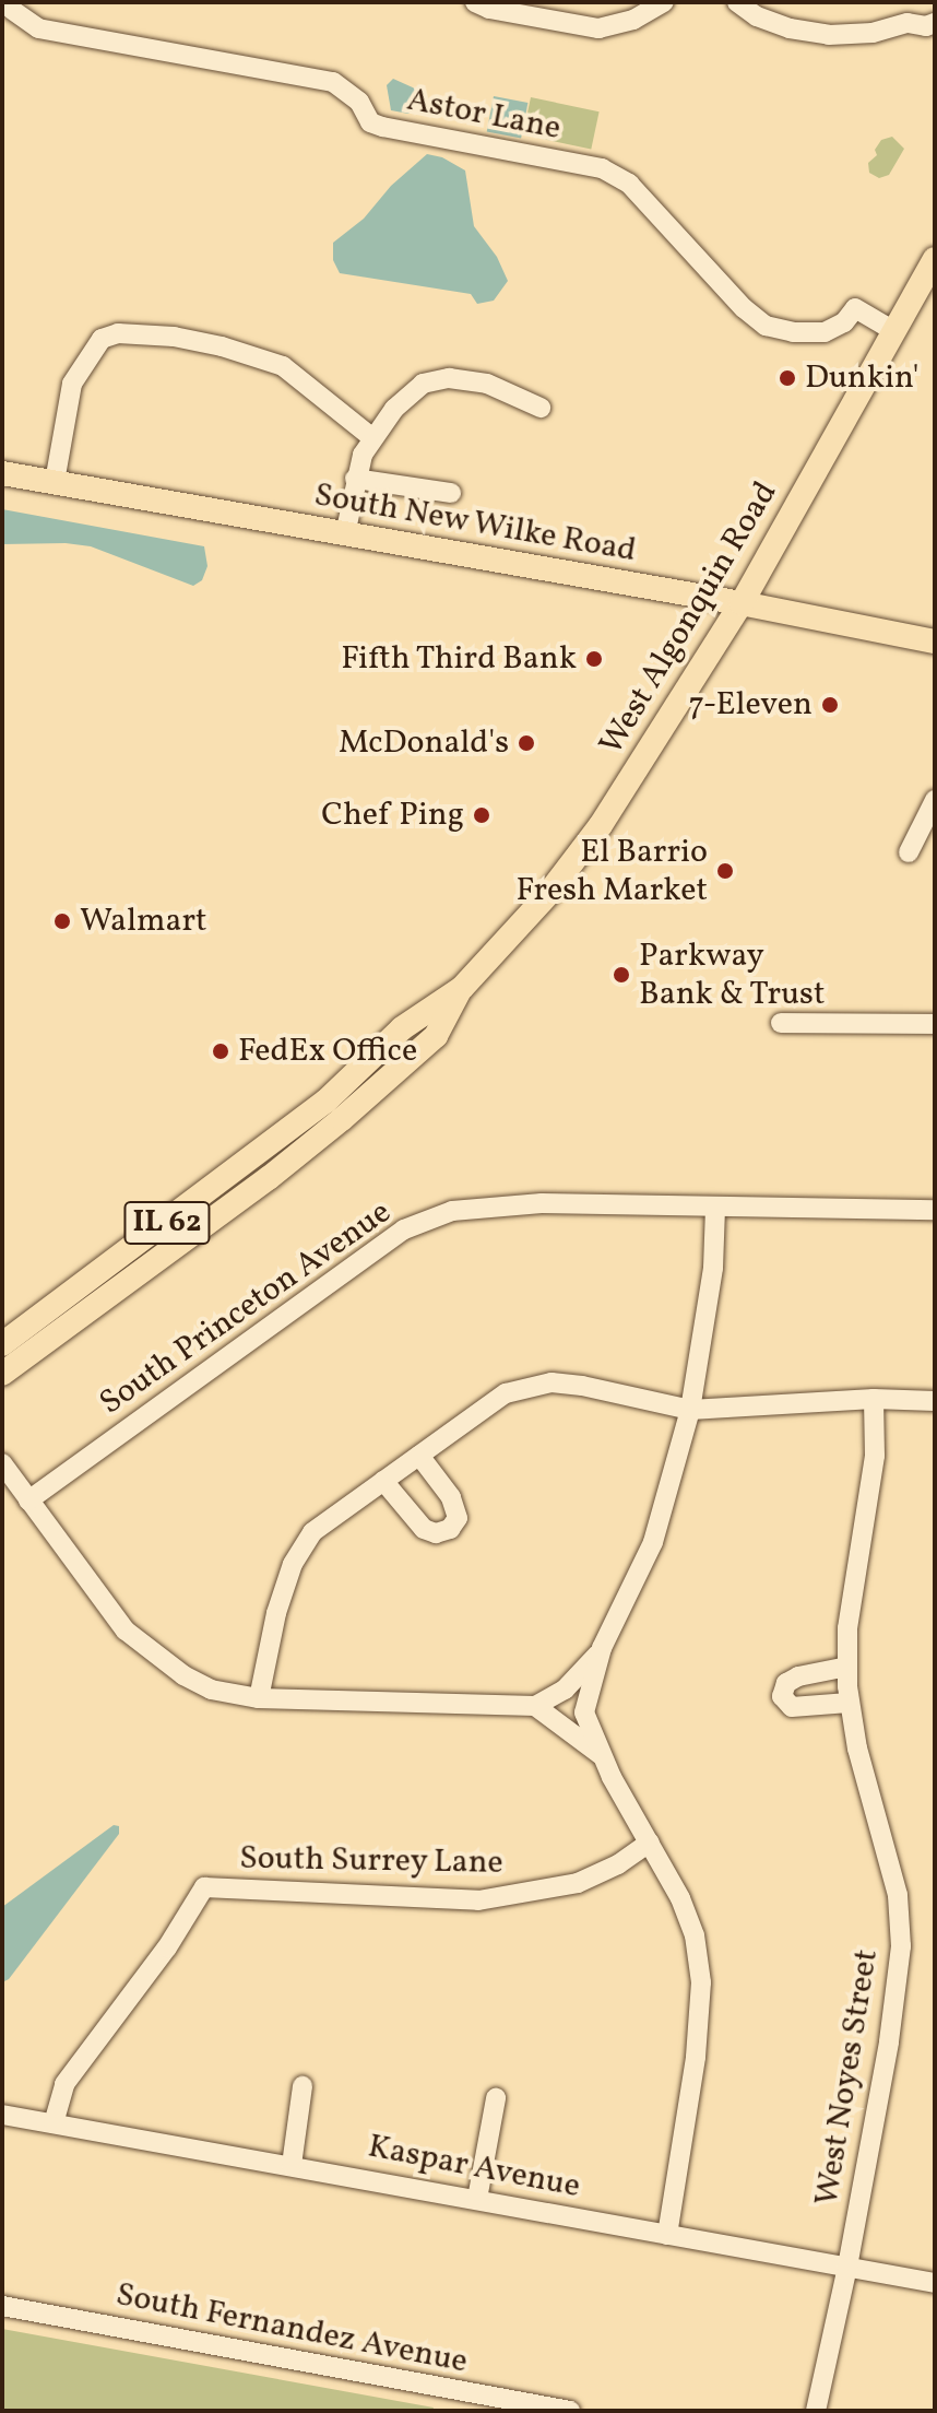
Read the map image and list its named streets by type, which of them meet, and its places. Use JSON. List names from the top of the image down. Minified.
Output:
{"streets":{"main road":["South New Wilke Road","West Algonquin Road","IL 62"],"street":["Astor Lane","South Princeton Avenue","South Surrey Lane","West Noyes Street","Kaspar Avenue","South Fernandez Avenue"]},"crossings":[["Astor Lane","West Algonquin Road"],["South New Wilke Road","West Algonquin Road"],["South Surrey Lane","Kaspar Avenue"],["West Noyes Street","Kaspar Avenue"]],"places":["Dunkin'","Fifth Third Bank","7-Eleven","McDonald's","Chef Ping","El Barrio Fresh Market","Walmart","Parkway Bank & Trust","FedEx Office"]}
